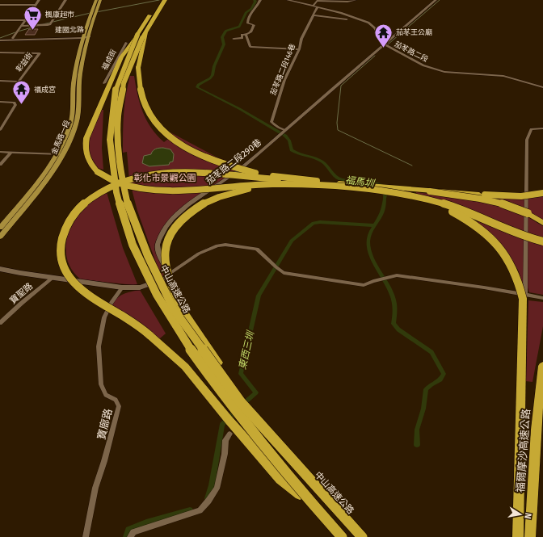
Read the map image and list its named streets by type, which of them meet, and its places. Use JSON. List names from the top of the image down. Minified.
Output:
{"streets":{"highway":["中山高速公路","福爾摩沙高速公路"],"main road":["金馬路一段"],"street":["建國北路","茄苳路二段","福成街","彰益街","茄苳路二段146巷","茄苳路二段290巷","寶聖路","寶廍路"]},"crossings":[["建國北路","金馬路一段"],["茄苳路二段","茄苳路二段146巷"],["茄苳路二段","茄苳路二段290巷"],["茄苳路二段146巷","茄苳路二段290巷"]],"water":["福馬圳","東西三圳"],"parks":["彰化市景觀公園"],"places":{"supermarket":["楓康超市"],"temple":["茄苳王公廟","福成宮"]},"north":"right"}
